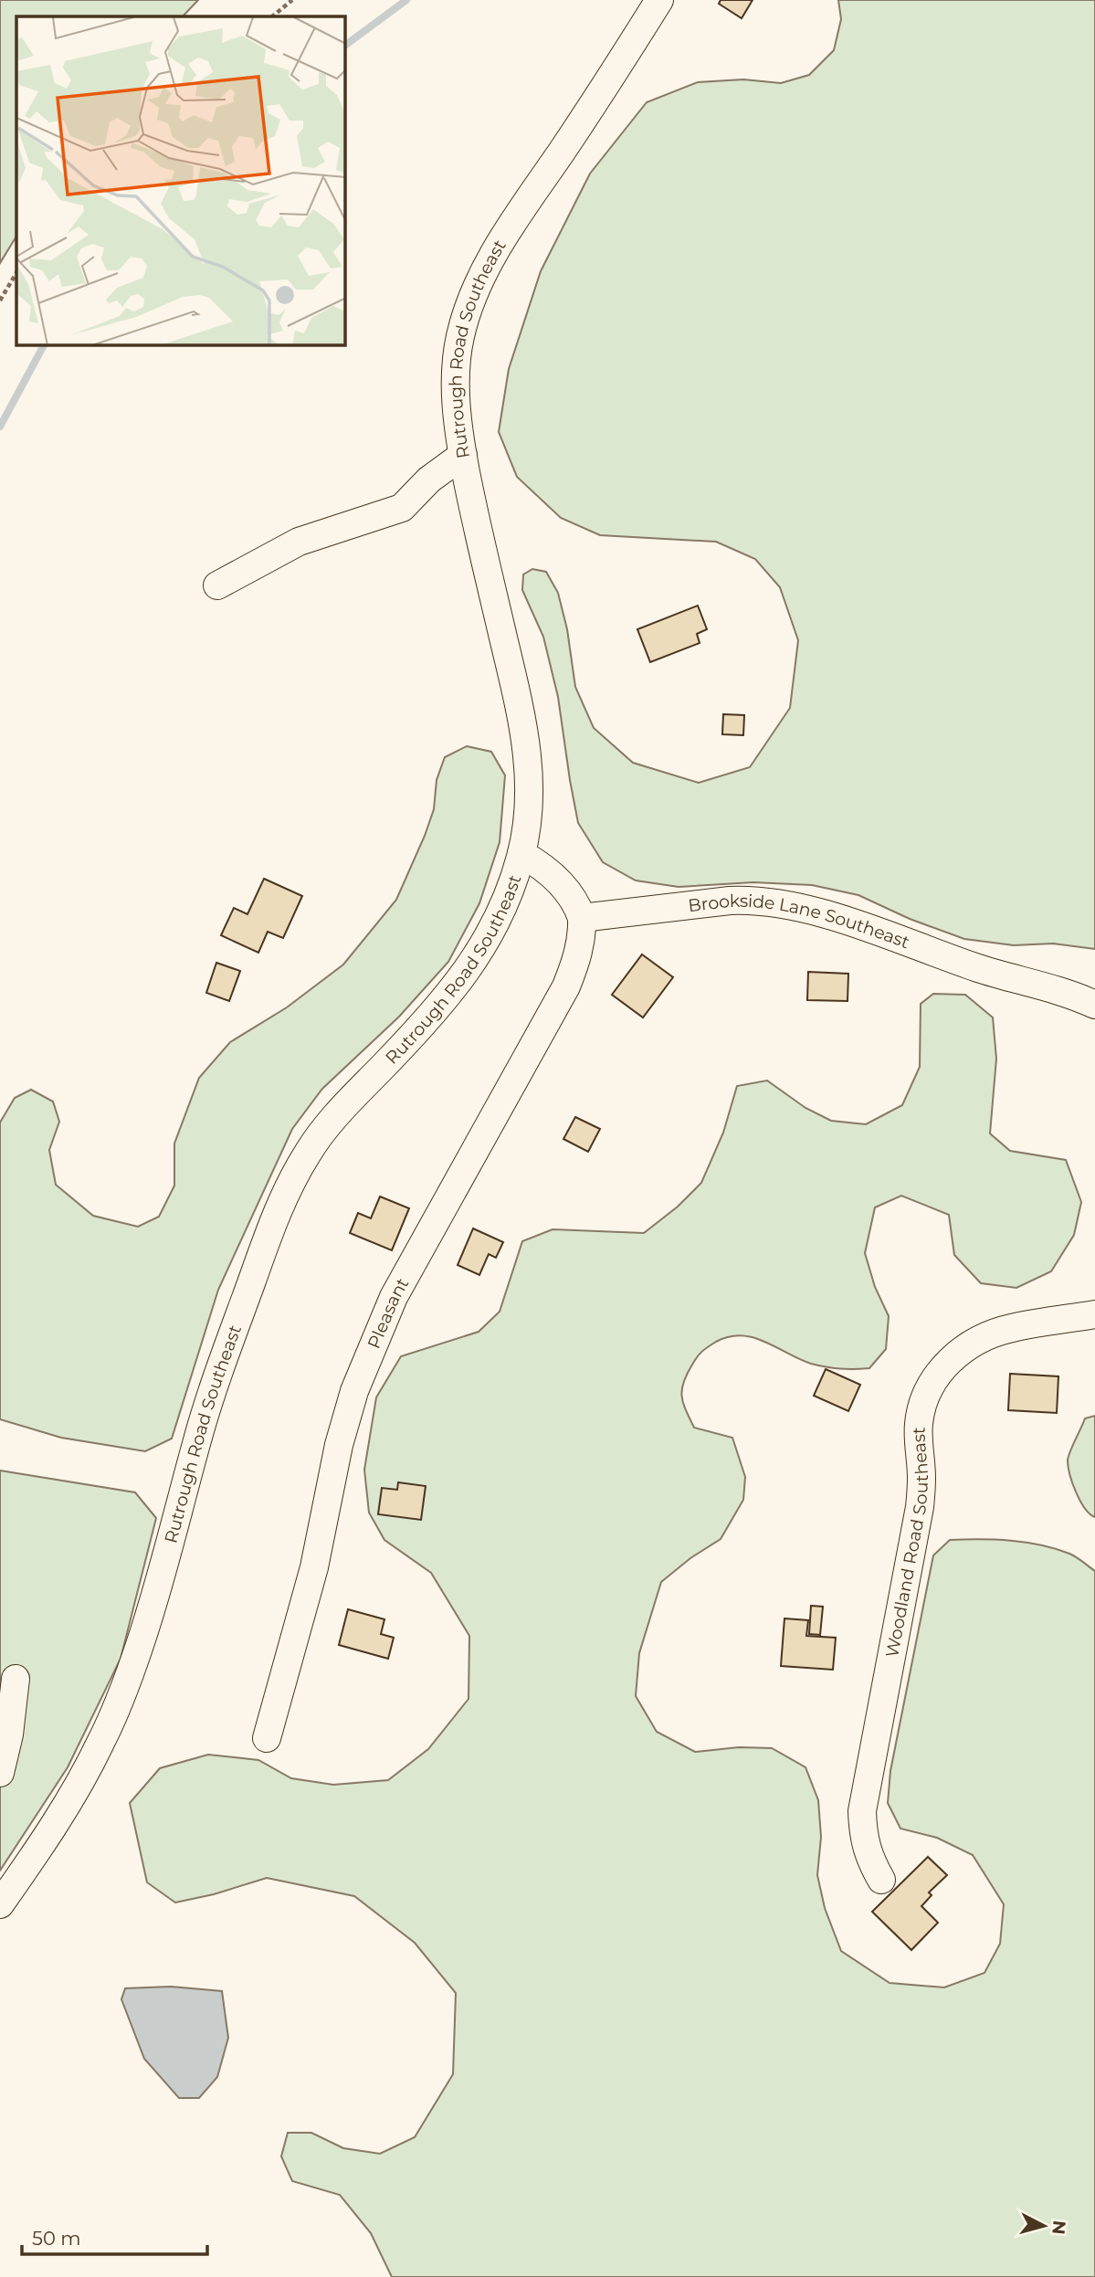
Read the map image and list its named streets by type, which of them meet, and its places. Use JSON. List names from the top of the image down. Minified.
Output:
{"streets":{"street":["Rutrough Road Southeast","Brookside Lane Southeast","Pleasant","Woodland Road Southeast"]},"crossings":[["Brookside Lane Southeast","Pleasant"]],"scale_bar":"50 m","north":"right"}
